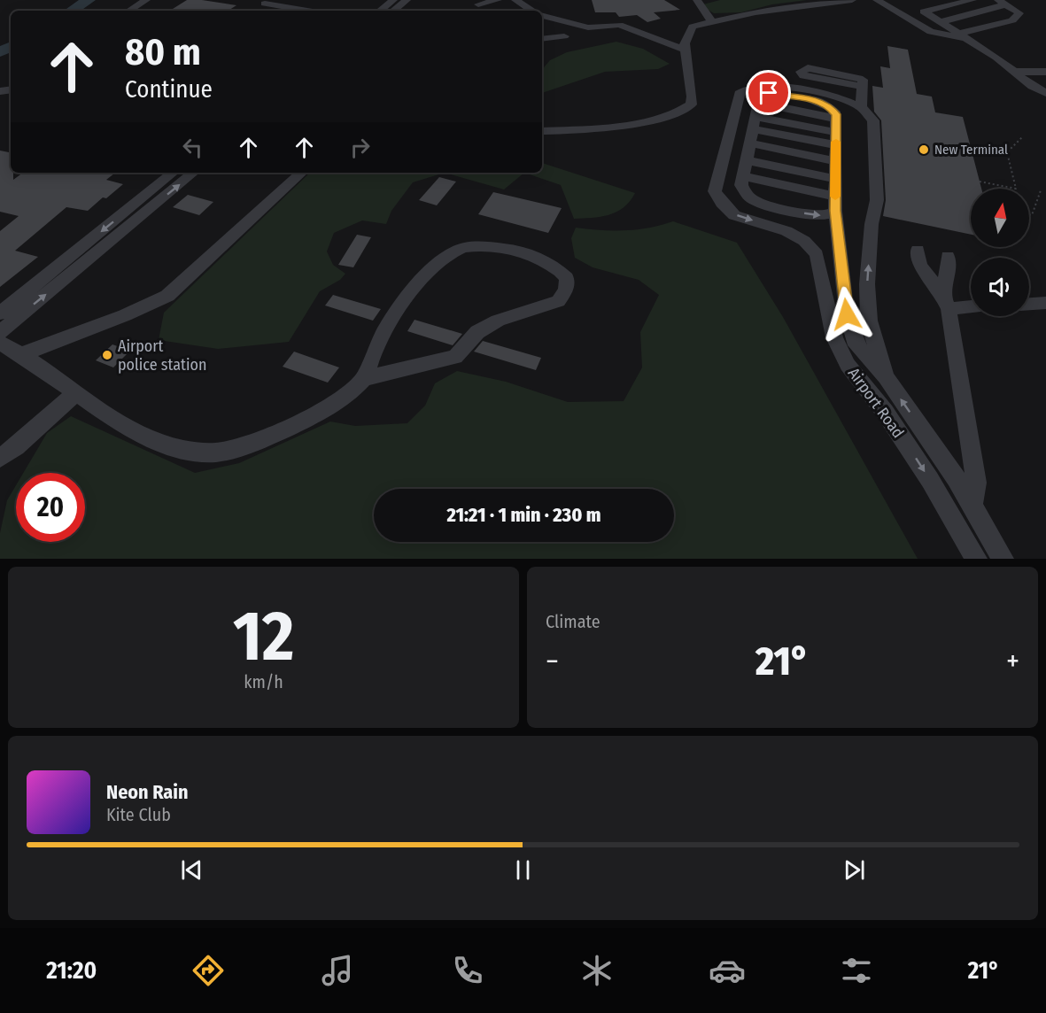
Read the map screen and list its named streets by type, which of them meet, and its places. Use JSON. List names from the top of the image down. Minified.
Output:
{"streets":{"street":["Airport Road"]},"places":["New Terminal","Airport police station"],"north":"top","page":{"turn":["80 m","Continue"],"limit":"20","trip":"21:21 · 1 min · 230 m","tile":[["12","km/h"],"Climate"],"heat":["−","21°","+"],"song":["Neon Rain","Kite Club"],"tabs":["21:20","21°"]}}
